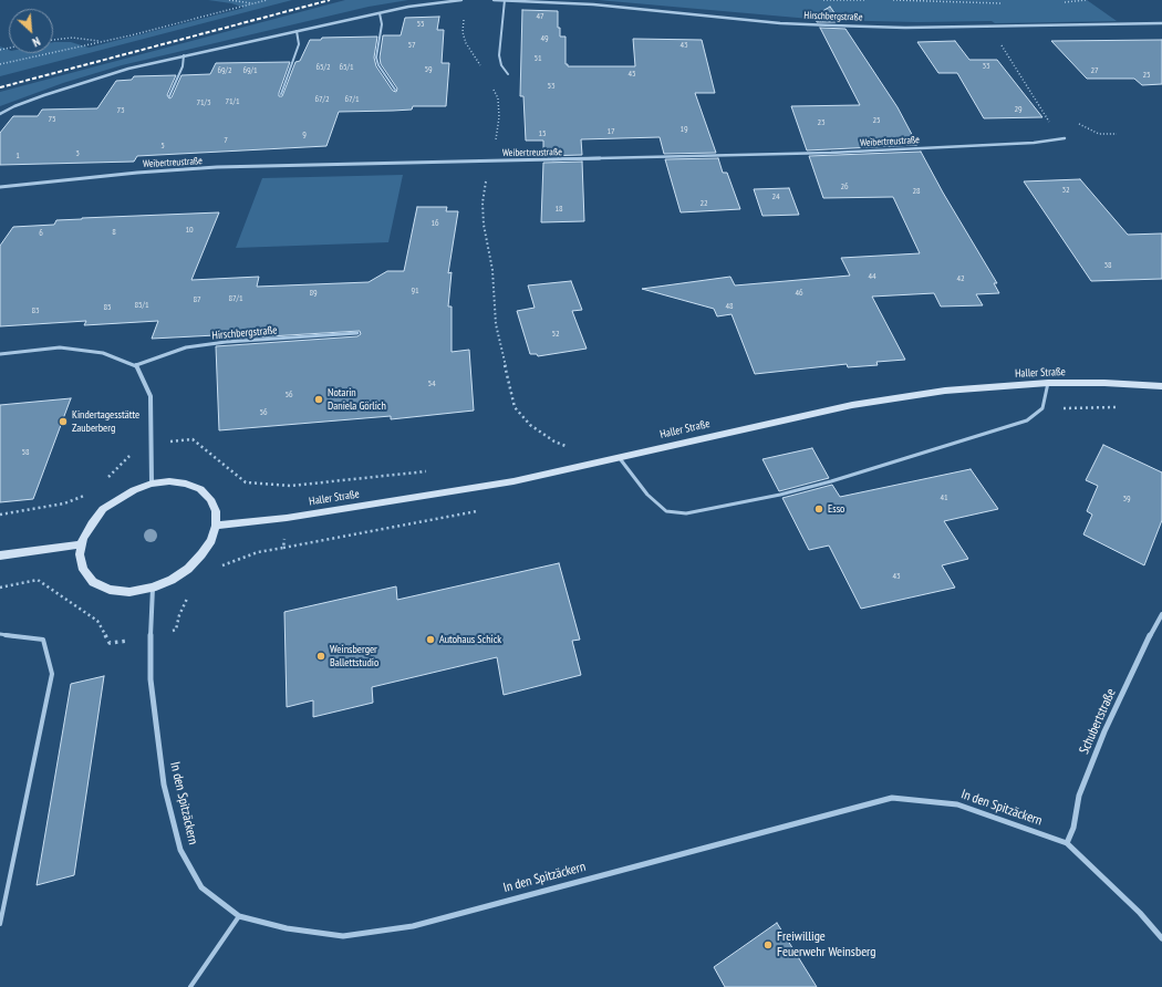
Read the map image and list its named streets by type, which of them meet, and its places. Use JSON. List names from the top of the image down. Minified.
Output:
{"streets":{"street":["Hirschbergstraße","Weibertreustraße","Haller Straße","Schubertstraße","In den Spitzäckern"]},"crossings":[["Haller Straße","In den Spitzäckern"],["Schubertstraße","In den Spitzäckern"]],"places":["Notarin Daniela Görlich","Kindertagesstätte Zauberberg","Esso","Autohaus Schick","Weinsberger Ballettstudio","Freiwillige Feuerwehr Weinsberg"],"house_numbers":["47","55","49","57","43","51","33","65/2","65/1","59","69/2","69/1","27","45","25","53","67/2","67/1","71/1","71/3","29","73","75","25","23","19","17","15","9","7","5","3","1","26","32","28","24","22","18","16","10","8","6","38","44","42","91","89","46","87/1","87","85/1","48","85","83","52","54","56","56","58","41","39","43"],"north":"bottom right"}
